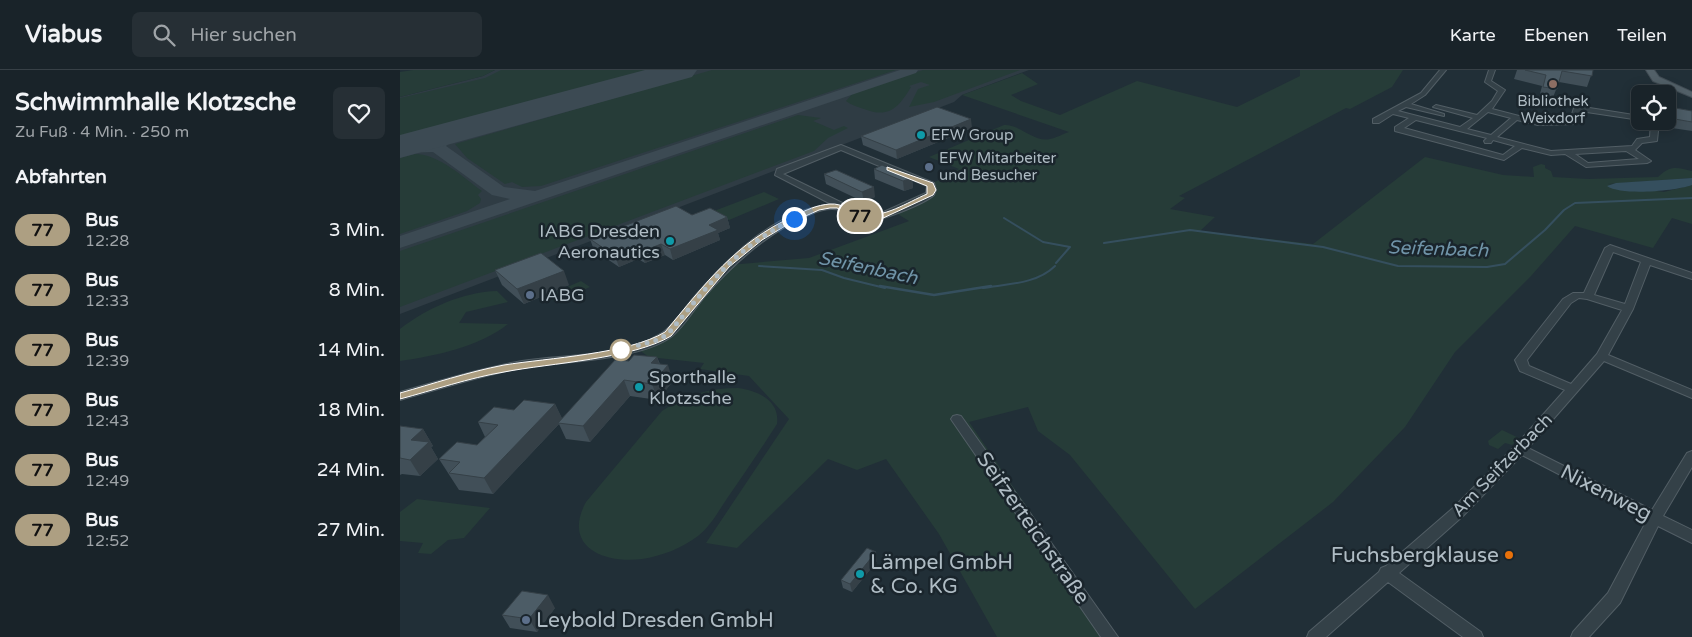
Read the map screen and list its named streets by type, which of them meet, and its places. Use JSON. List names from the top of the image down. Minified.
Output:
{"streets":{"street":["Am Seifzerbach","Nixenweg","Seifzerteichstraße"]},"crossings":[["Am Seifzerbach","Nixenweg"]],"water":["Seifenbach"],"places":["Bibliothek Weixdorf","EFW Group","EFW Mitarbeiter und Besucher","IABG Dresden Aeronautics","IABG","Sporthalle Klotzsche","Fuchsbergklause","Lämpel GmbH & Co. KG","Leybold Dresden GmbH"],"lines":["bus line 77"],"page":{"header":"Viabus","search":"Hier suchen","nav":["Karte","Ebenen","Teilen"],"heading":[["Schwimmhalle Klotzsche","Zu Fuß · 4 Min. · 250 m"],"Abfahrten"],"on_map":"77","list":[{"mark":"77","name":"Bus","note":"12:28","value":"3 Min."},{"mark":"77","name":"Bus","note":"12:33","value":"8 Min."},{"mark":"77","name":"Bus","note":"12:39","value":"14 Min."},{"mark":"77","name":"Bus","note":"12:43","value":"18 Min."},{"mark":"77","name":"Bus","note":"12:49","value":"24 Min."},{"mark":"77","name":"Bus","note":"12:52","value":"27 Min."}]}}
